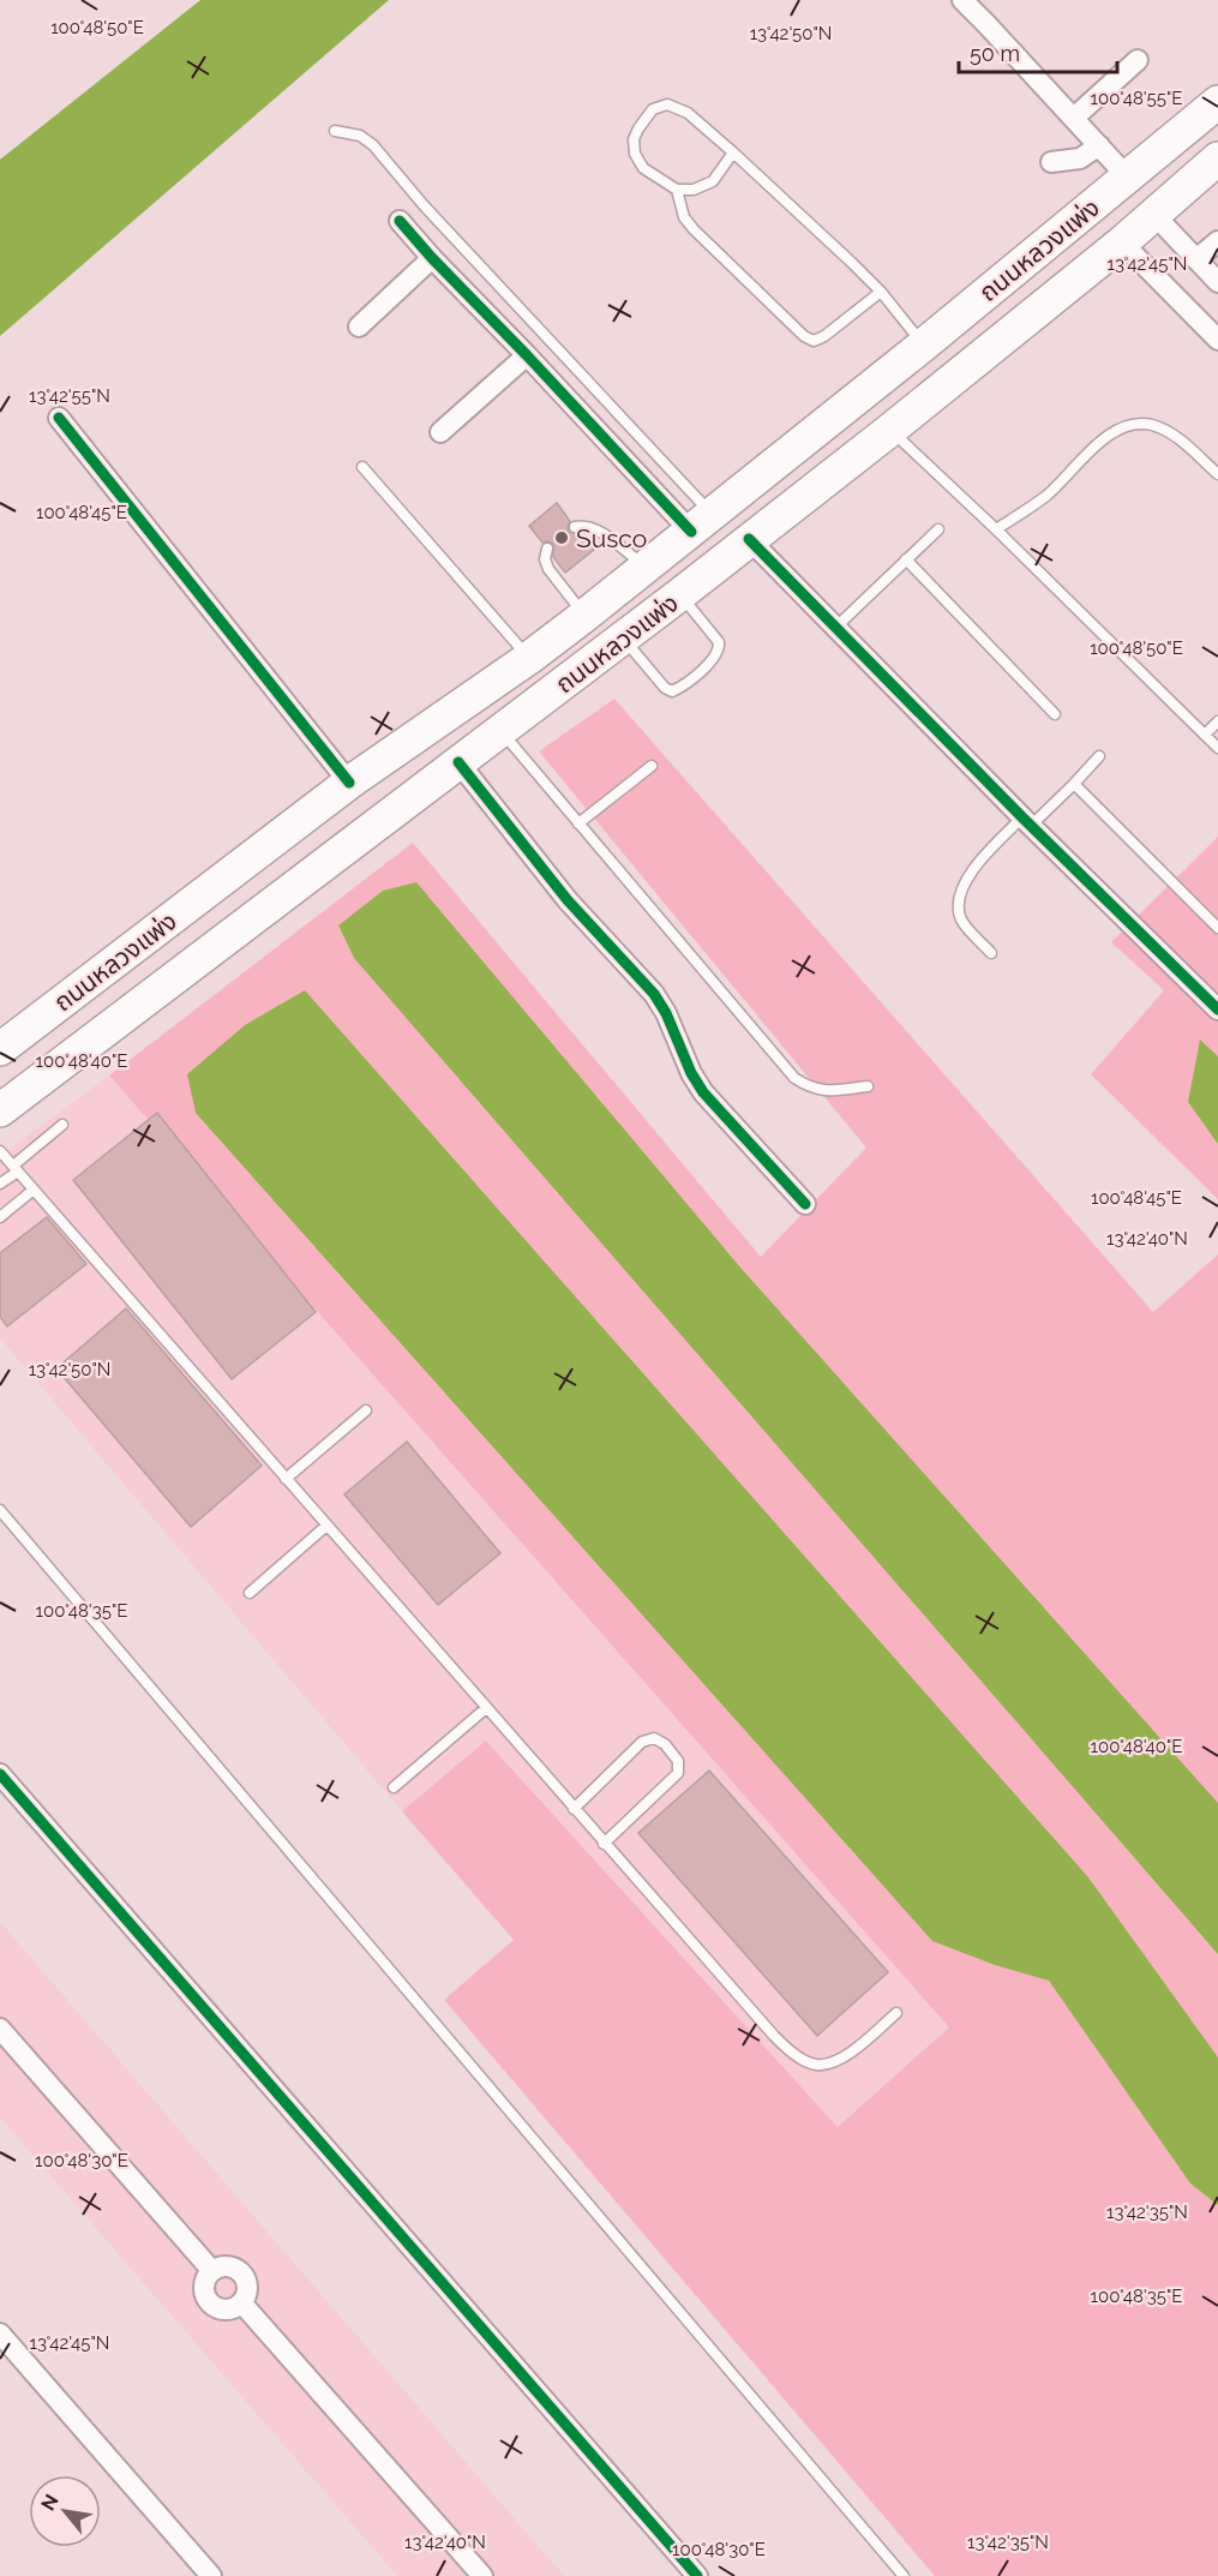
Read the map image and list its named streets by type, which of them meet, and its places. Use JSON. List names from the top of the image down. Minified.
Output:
{"streets":{"main road":["ถนนหลวงแพ่ง"]},"places":["Susco"],"scale_bar":"50 m","north":"top left","coordinates":["100°48'50\"E","13°42'50\"N","100°48'55\"E","13°42'45\"N","13°42'55\"N","100°48'45\"E","100°48'40\"E","13°42'40\"N","100°48'35\"E","100°48'30\"E","13°42'35\"N"]}
